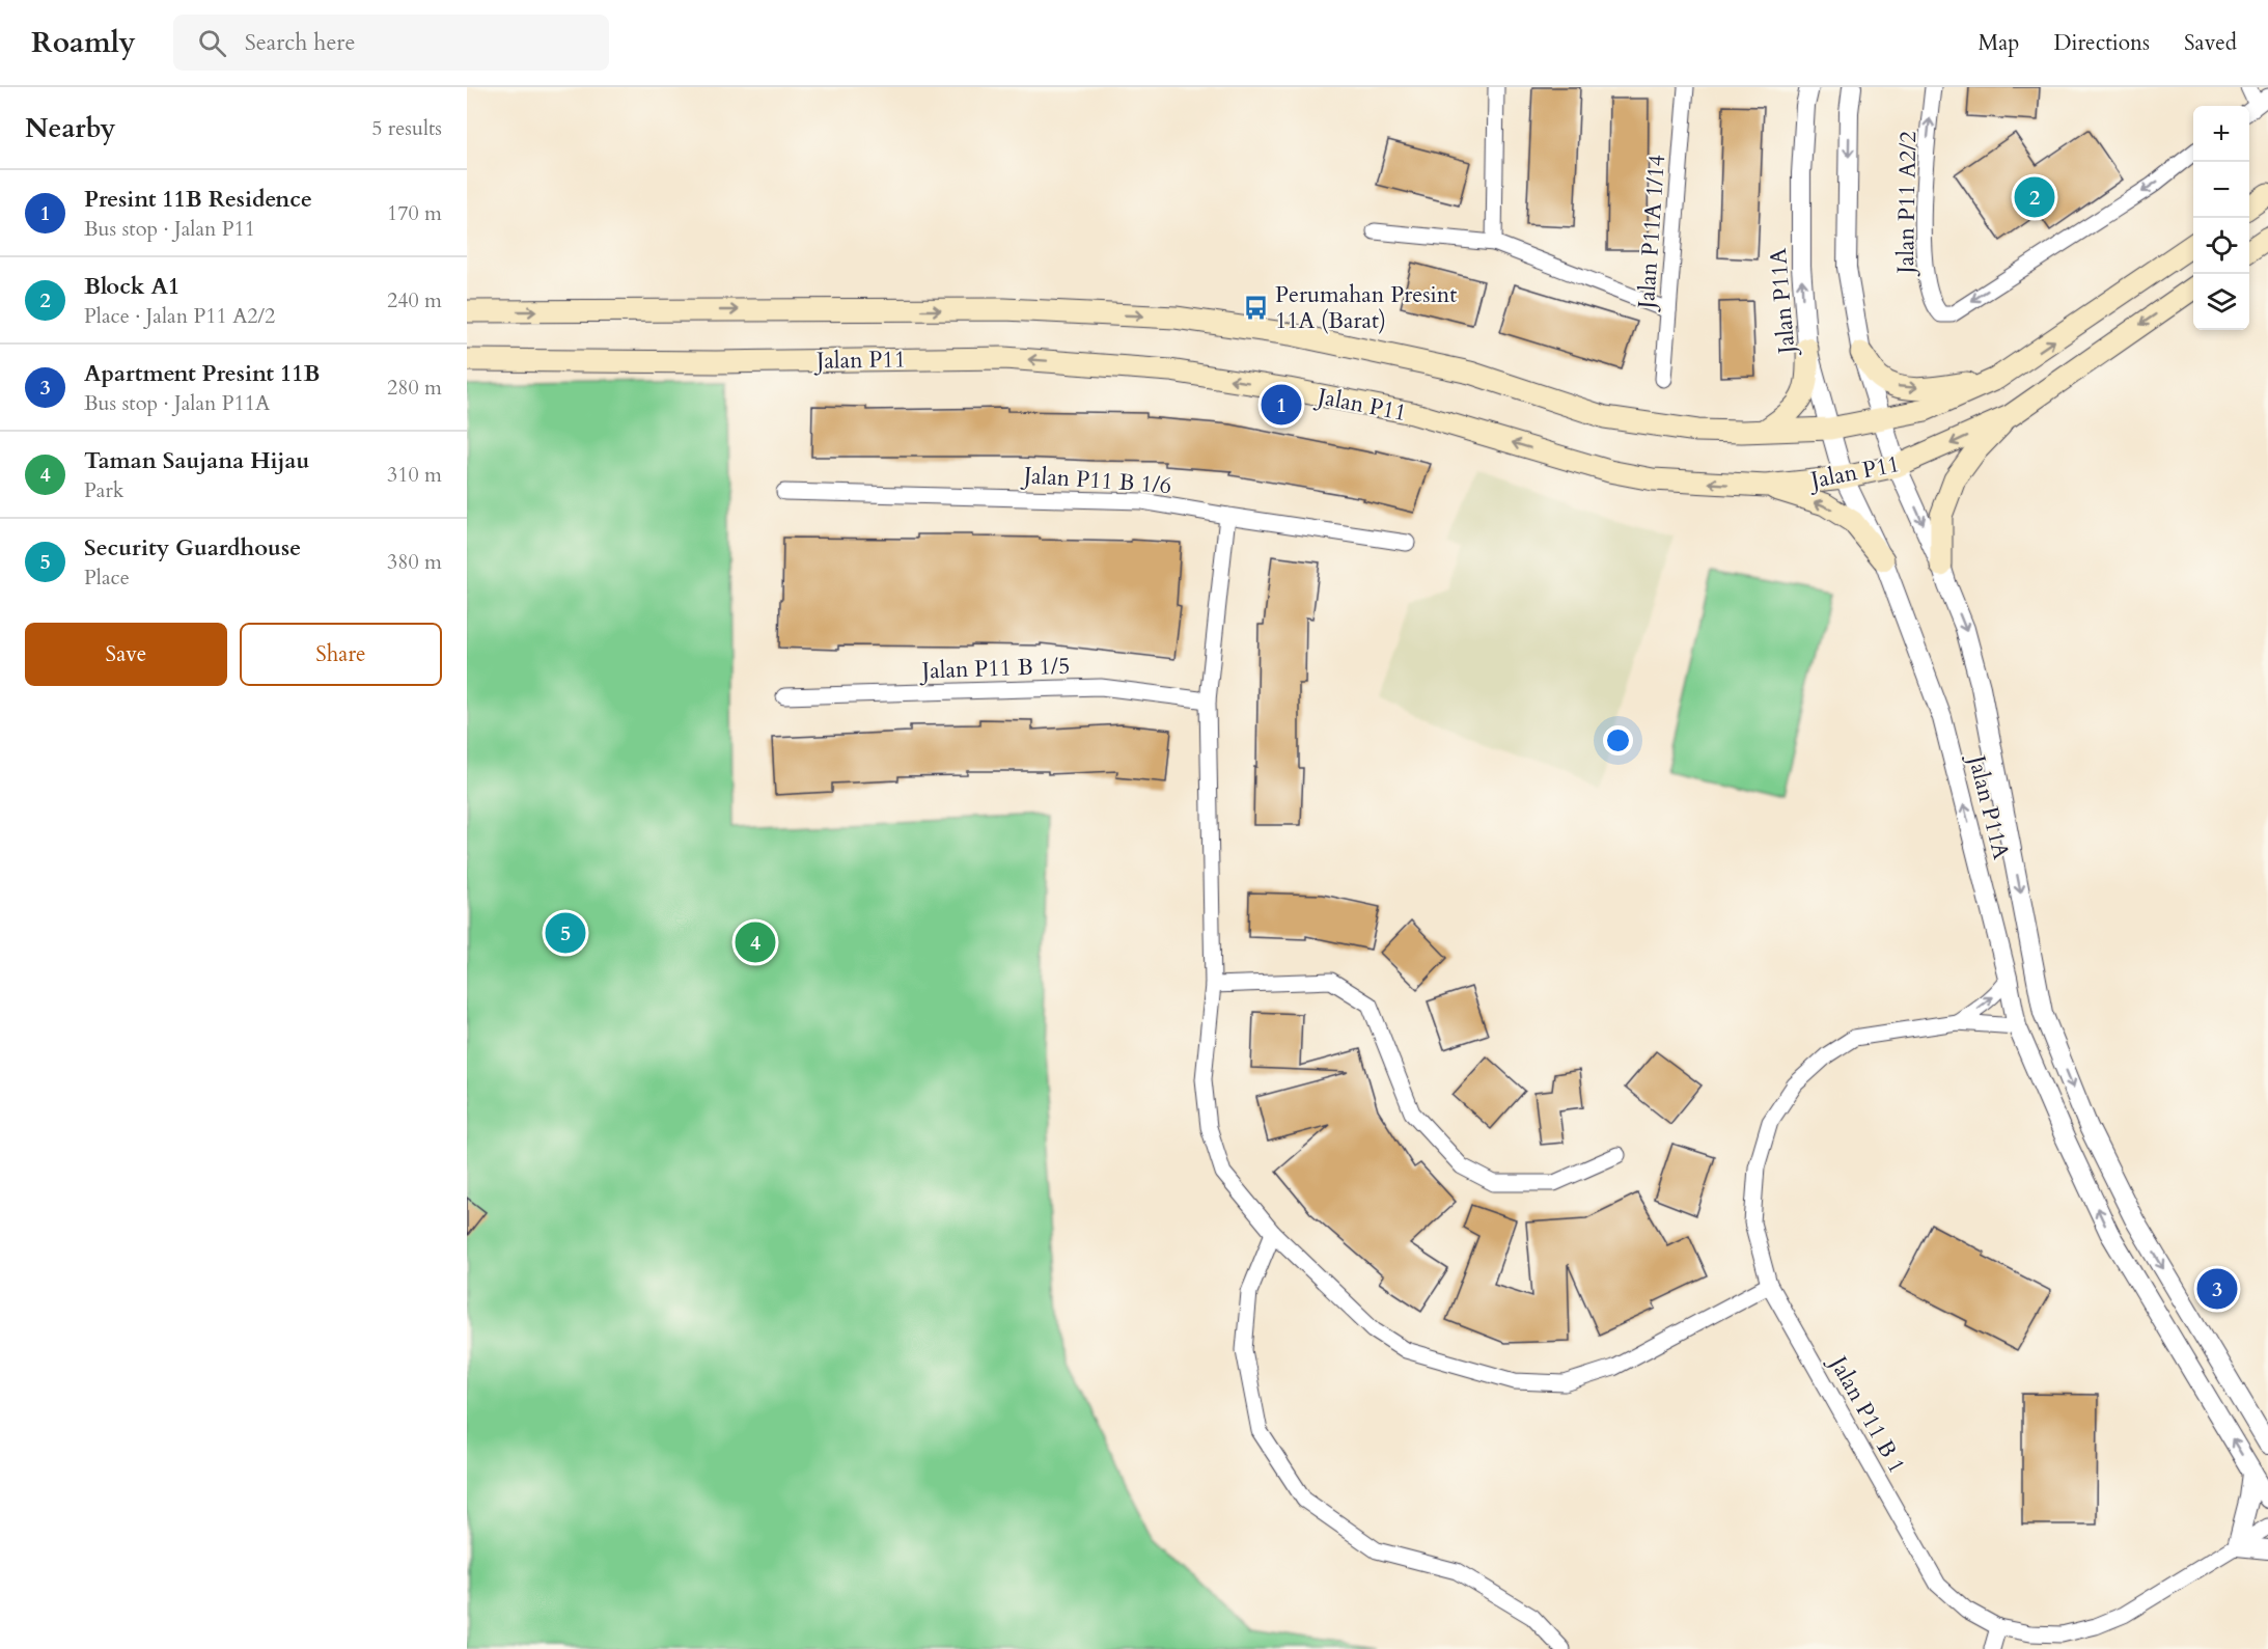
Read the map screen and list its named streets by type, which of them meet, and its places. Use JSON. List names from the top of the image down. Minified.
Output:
{"streets":{"main road":["Jalan P11"],"street":["Jalan P11 A2/2","Jalan P11A 1/14","Jalan P11A","Jalan P11 B 1/6","Jalan P11 B 1/5","Jalan P11 B 1"]},"crossings":[["Jalan P11A","Jalan P11"],["Jalan P11A","Jalan P11 B 1"]],"places":{"bus stop":["Perumahan Presint 11A (Barat)"]},"page":{"header":"Roamly","search":"Search here","nav":["Map","Directions","Saved"],"heading":["Nearby","5 results"],"map_buttons":["+","−"],"list":[{"mark":"1","name":"Presint 11B Residence","note":"Bus stop · Jalan P11","value":"170 m"},{"mark":"2","name":"Block A1","note":"Place · Jalan P11 A2/2","value":"240 m"},{"mark":"3","name":"Apartment Presint 11B","note":"Bus stop · Jalan P11A","value":"280 m"},{"mark":"4","name":"Taman Saujana Hijau","note":"Park","value":"310 m"},{"mark":"5","name":"Security Guardhouse","note":"Place","value":"380 m"}],"pins":["2","1","5","4","3"],"buttons":["Save","Share"]}}
